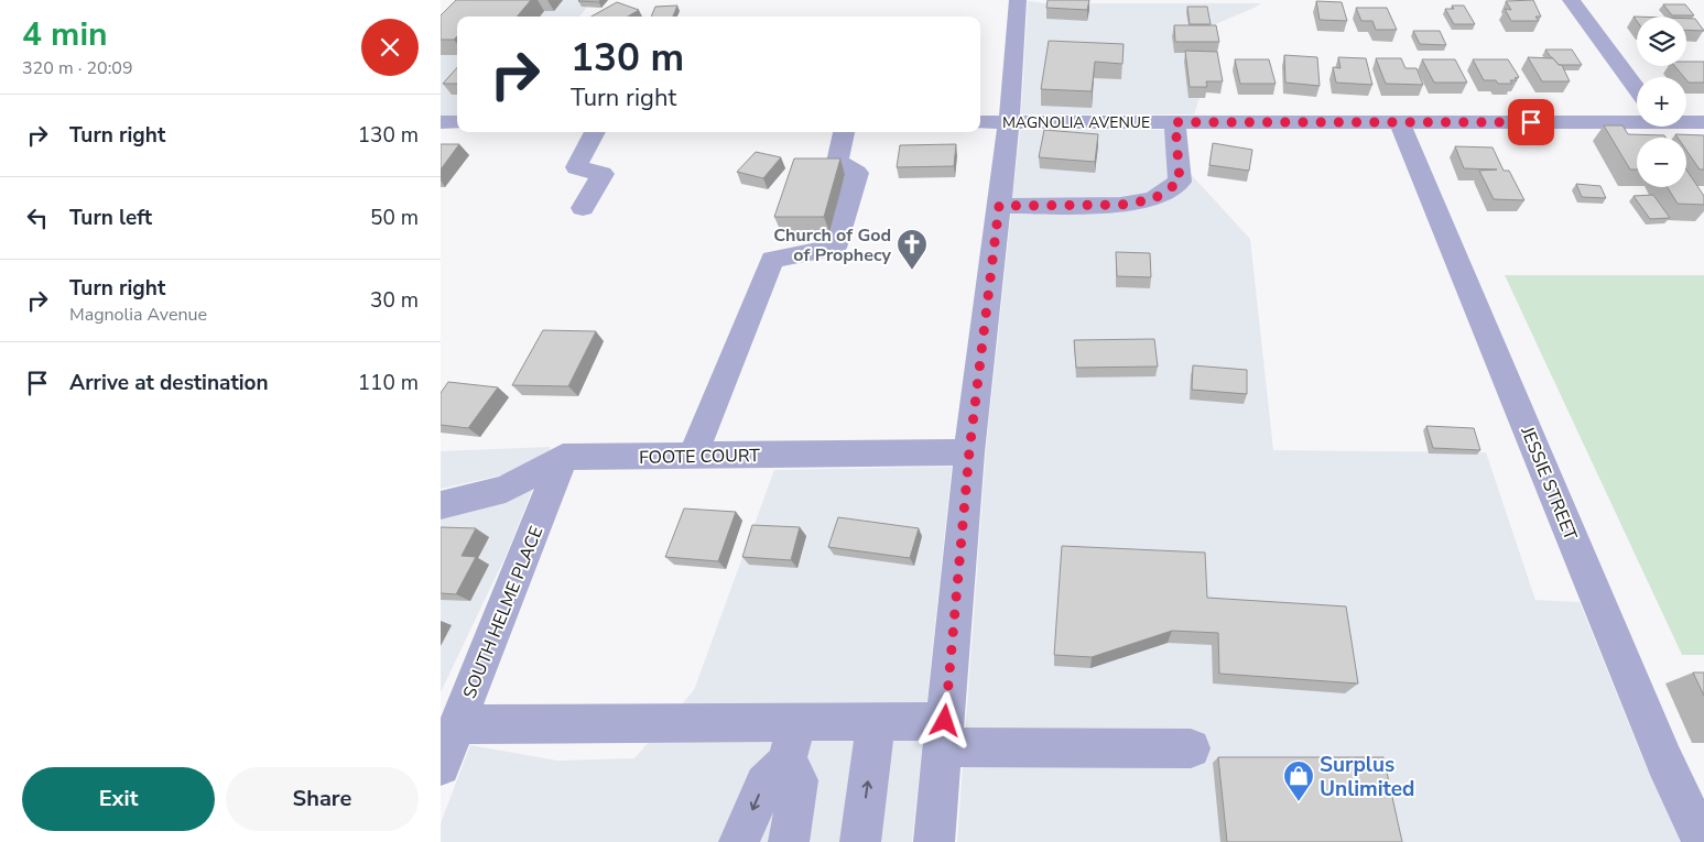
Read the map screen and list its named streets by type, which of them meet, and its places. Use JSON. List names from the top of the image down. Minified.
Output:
{"streets":{"street":["MAGNOLIA AVENUE","FOOTE COURT","JESSIE STREET","SOUTH HELME PLACE"]},"crossings":[["MAGNOLIA AVENUE","JESSIE STREET"],["FOOTE COURT","SOUTH HELME PLACE"]],"places":{"church":["Church of God of Prophecy"],"shop":["Surplus Unlimited"]},"page":{"heading":["4 min","320 m · 20:09"],"map_buttons":["+","−"],"turn":["130 m","Turn right"],"list":[{"name":"Turn right","value":"130 m"},{"name":"Turn left","value":"50 m"},{"name":"Turn right","note":"Magnolia Avenue","value":"30 m"},{"name":"Arrive at destination","value":"110 m"}],"buttons":["Exit","Share"]}}
